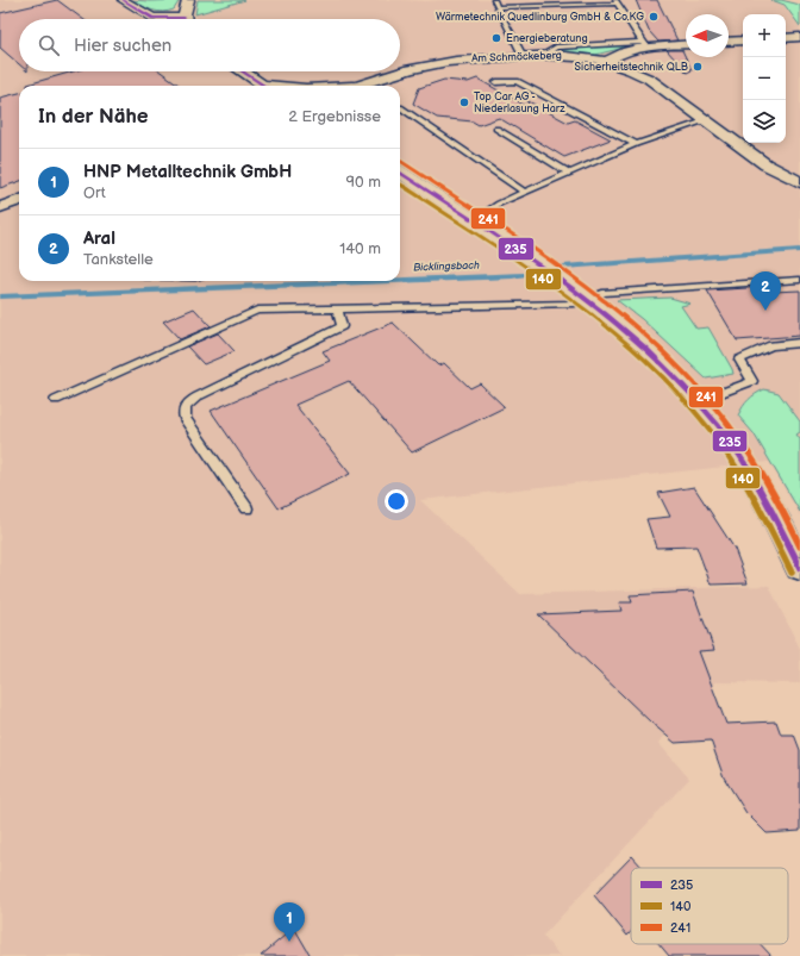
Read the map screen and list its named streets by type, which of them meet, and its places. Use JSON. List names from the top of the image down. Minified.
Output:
{"streets":{"street":["Am Schmöckeberg"]},"water":["Bicklingsbach"],"places":["Wärmetechnik Quedlinburg GmbH & Co.KG","Energieberatung","Sicherheitstechnik QLB","Top Car AG - Niederlasung Harz"],"lines":["transit line 235","transit line 241","transit line 140"],"legend":["235","140","241"],"north":"left","page":{"map_buttons":["+","−"],"search":"Hier suchen","heading":["In der Nähe","2 Ergebnisse"],"list":[{"mark":"1","name":"HNP Metalltechnik GmbH","note":"Ort","value":"90 m"},{"mark":"2","name":"Aral","note":"Tankstelle","value":"140 m"}],"pins":["2","1"]}}
